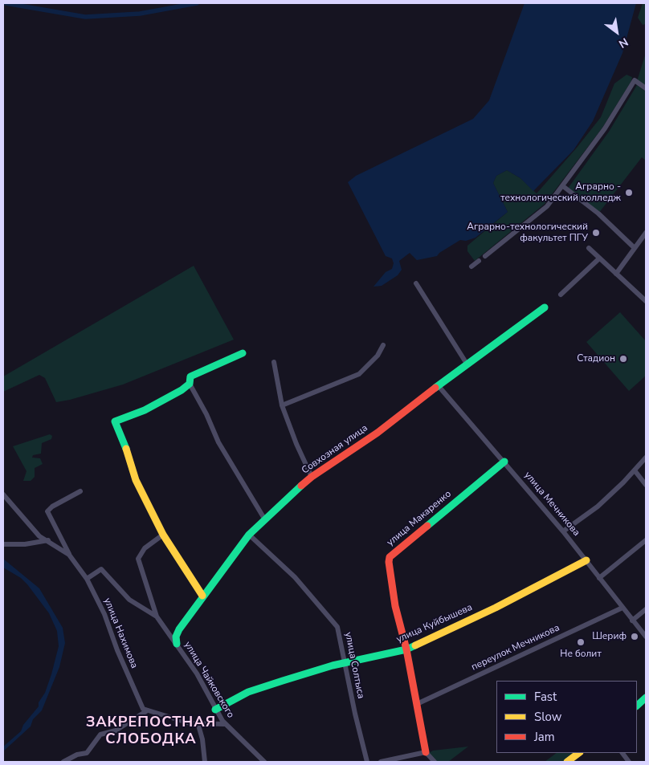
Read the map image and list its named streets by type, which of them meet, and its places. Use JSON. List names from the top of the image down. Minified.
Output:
{"streets":{"street":["Совхозная улица","улица Мечникова","улица Макаренко","улица Куйбышева","улица Нахимова","переулок Мечникова","улица Солтыса","улица Чайковского"]},"crossings":[["Совхозная улица","улица Мечникова"],["Совхозная улица","улица Солтыса"],["Совхозная улица","улица Чайковского"],["улица Мечникова","улица Макаренко"],["улица Мечникова","улица Куйбышева"],["улица Мечникова","переулок Мечникова"],["улица Макаренко","улица Куйбышева"],["улица Макаренко","переулок Мечникова"],["улица Куйбышева","улица Солтыса"],["улица Куйбышева","улица Чайковского"],["улица Нахимова","улица Чайковского"]],"districts":["ЗАКРЕПОСТНАЯ СЛОБОДКА"],"places":["Аграрно - технологический колледж","Аграрно-технологический факультет ПГУ","Стадион","Шериф","Не болит"],"legend":["Fast","Slow","Jam"],"north":"bottom right"}
